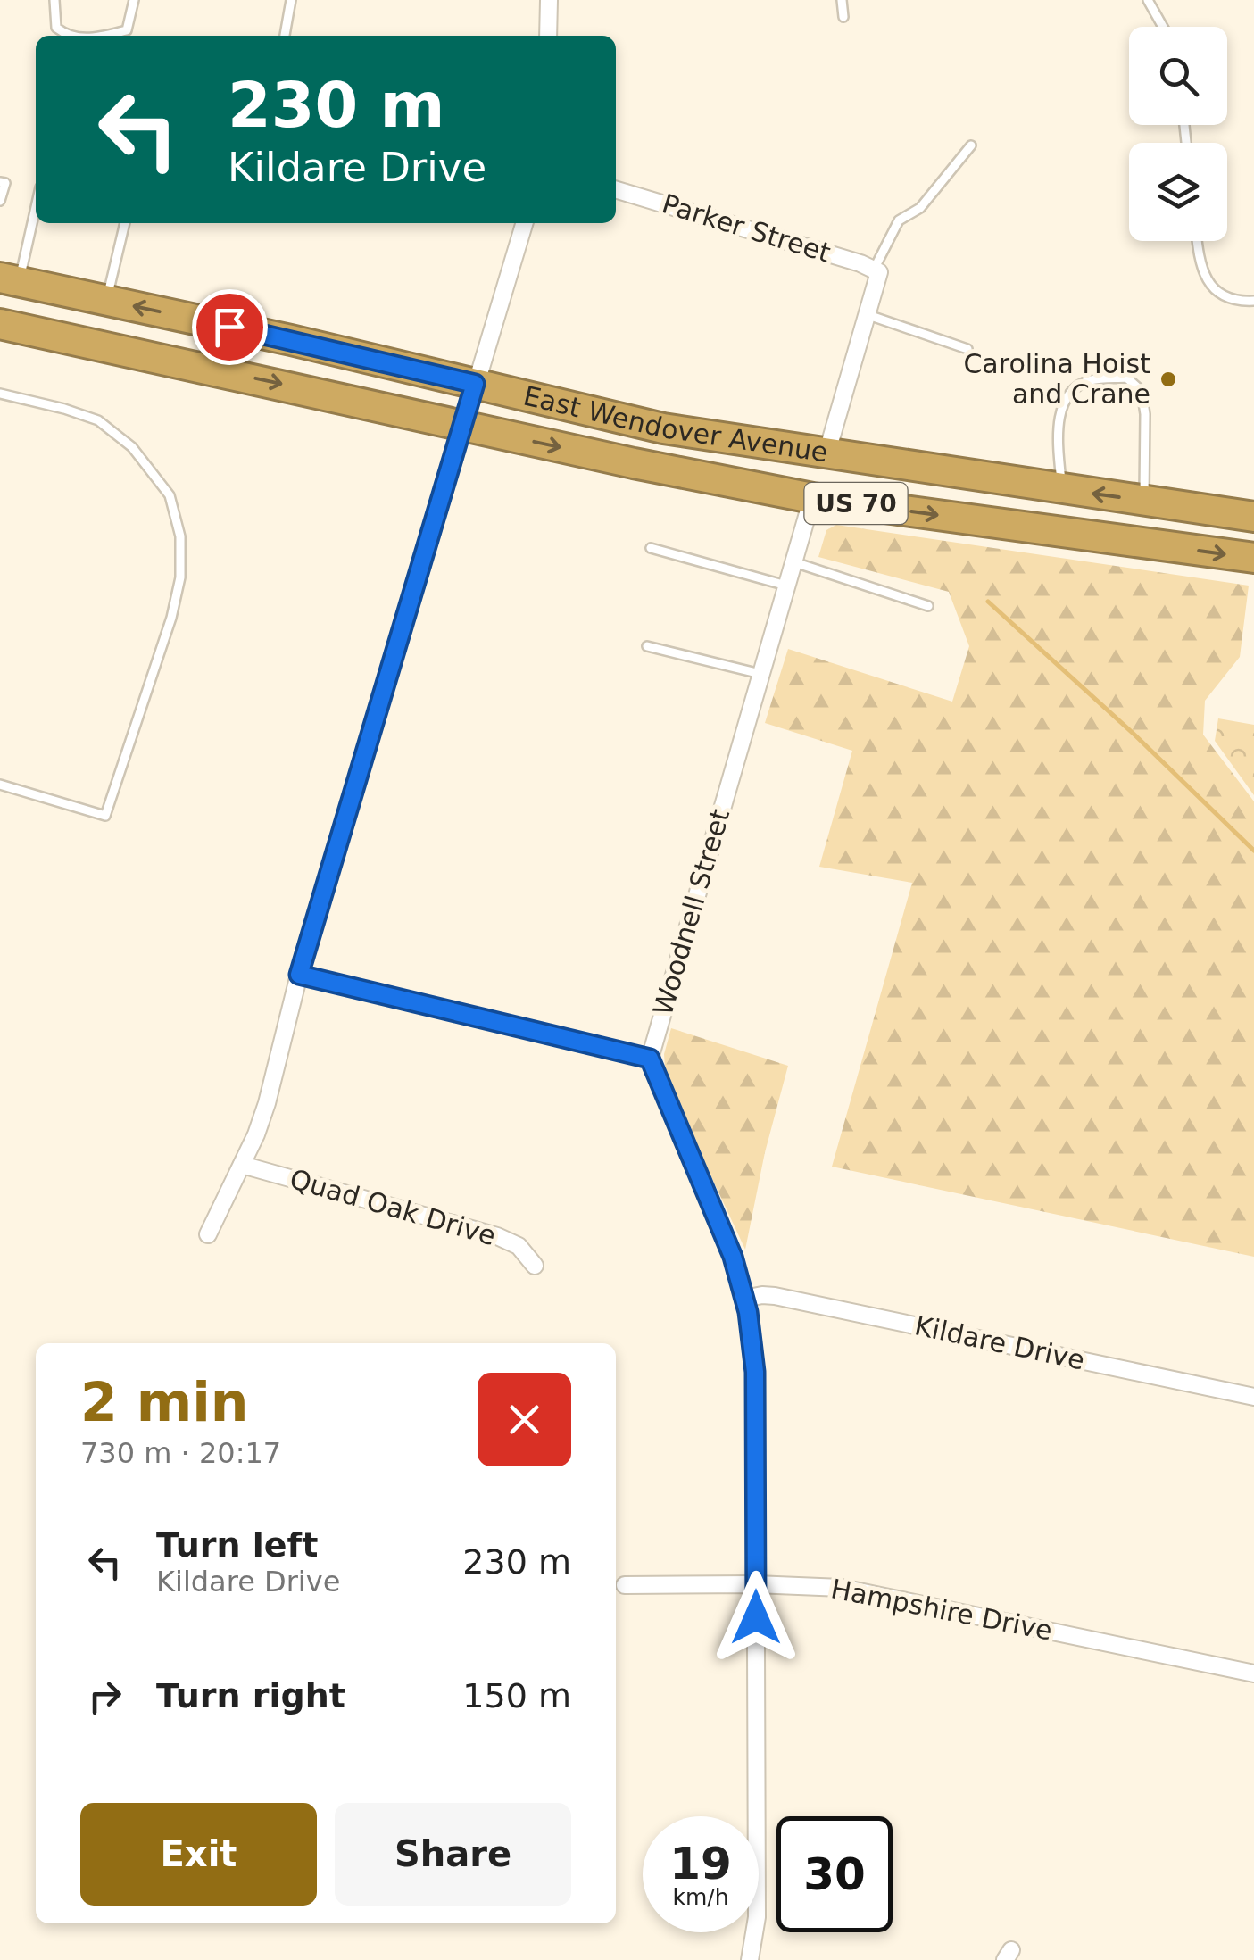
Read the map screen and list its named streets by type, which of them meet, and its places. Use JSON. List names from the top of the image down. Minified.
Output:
{"streets":{"highway":["East Wendover Avenue","US 70"],"street":["Parker Street","Woodnell Street","Quad Oak Drive","Kildare Drive","Hampshire Drive"]},"crossings":[["East Wendover Avenue","Woodnell Street"]],"places":["Carolina Hoist and Crane"],"page":{"turn":["230 m","Kildare Drive"],"heading":["2 min","730 m · 20:17"],"list":[{"name":"Turn left","note":"Kildare Drive","value":"230 m"},{"name":"Turn right","value":"150 m"}],"buttons":["Exit","Share"],"speed":"19 km/h","limit":"30"}}
